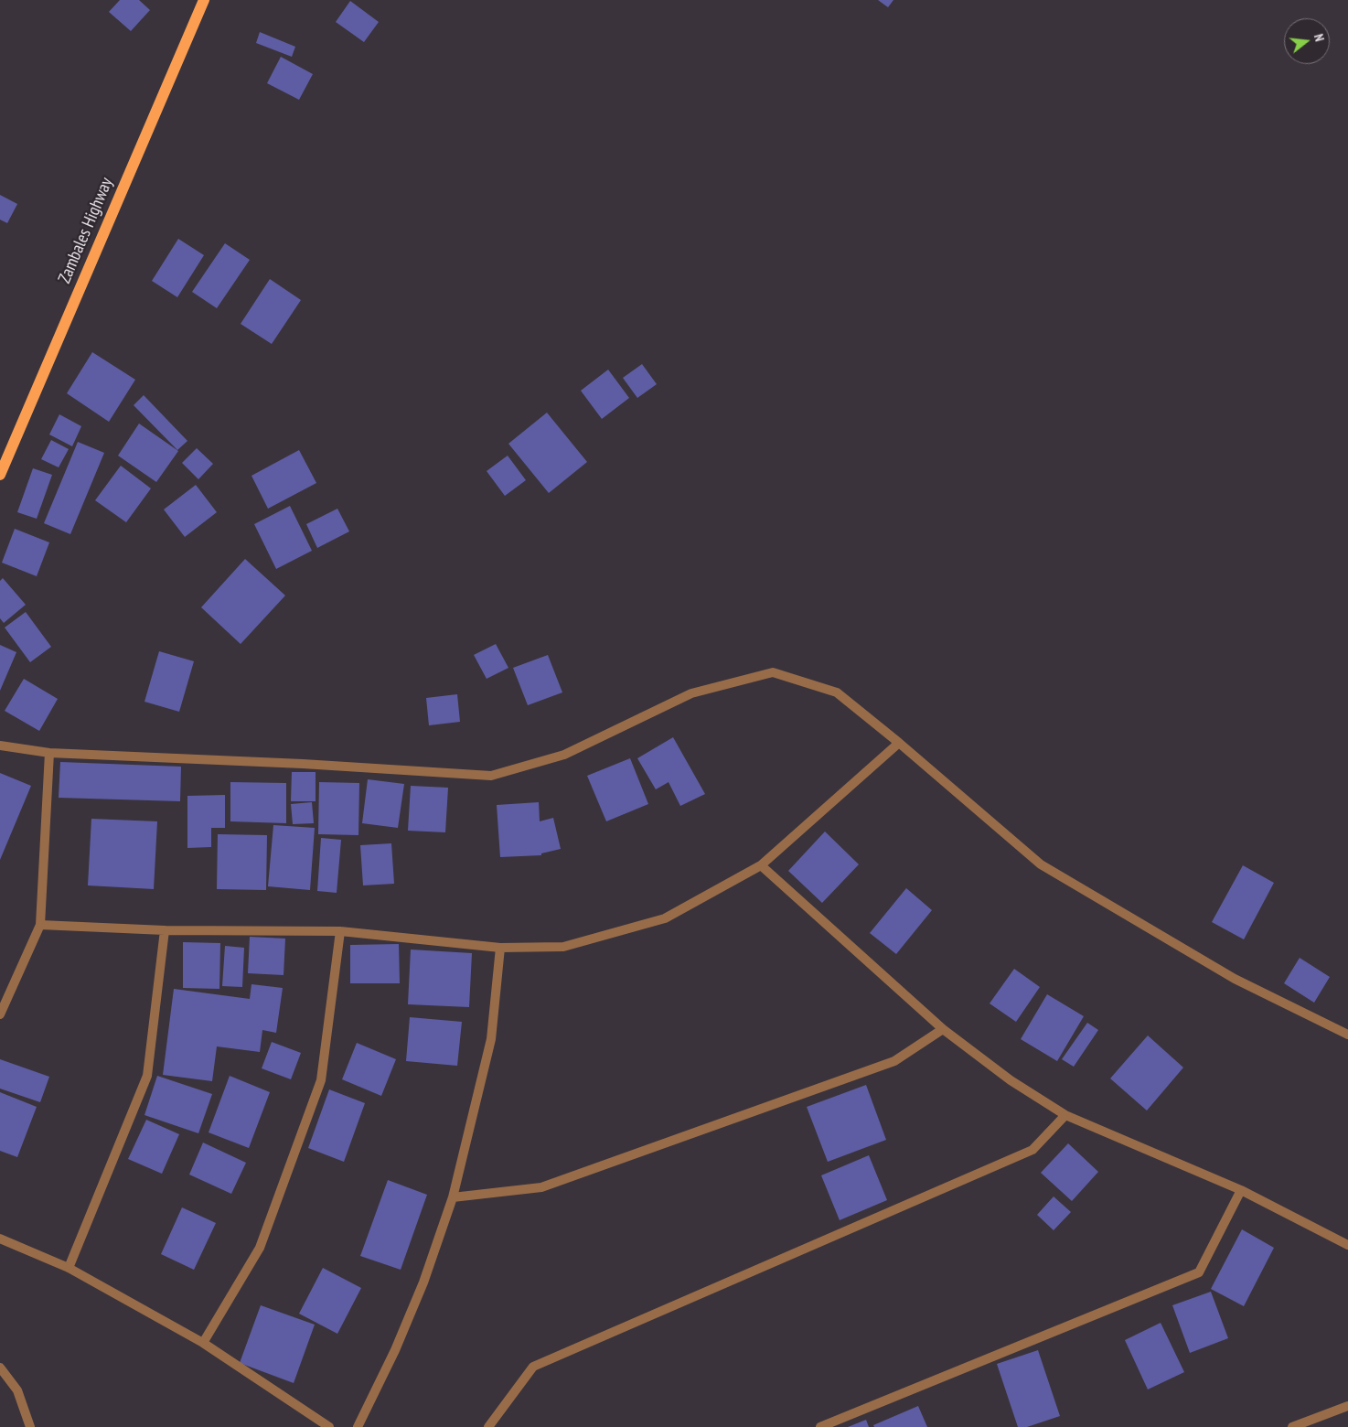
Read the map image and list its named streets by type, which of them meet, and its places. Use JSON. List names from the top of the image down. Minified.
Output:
{"streets":{"main road":["Zambales Highway"]},"north":"right"}
